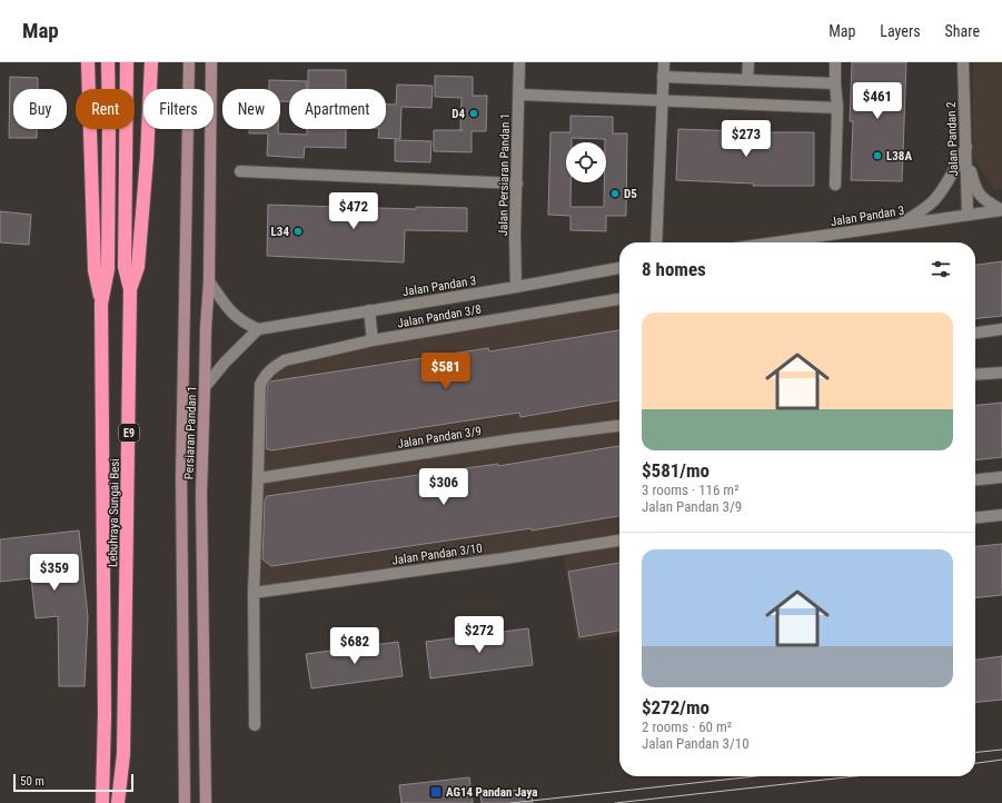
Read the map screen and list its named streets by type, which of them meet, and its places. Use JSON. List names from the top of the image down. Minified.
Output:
{"streets":{"highway":["E9","Lebuhraya Sungai Besi"],"street":["Jalan Pandan 2","Jalan Persiaran Pandan 1","Jalan Pandan 3","Jalan Pandan 3/8","Persiaran Pandan 1","Jalan Pandan 3/9","Jalan Pandan 3/10"]},"crossings":[["Jalan Pandan 2","Jalan Pandan 3"],["Jalan Persiaran Pandan 1","Jalan Pandan 3"],["Jalan Pandan 3/8","Jalan Pandan 3/9"]],"places":{"other":["D4","L38A","D5","L34"],"transit":["AG14 Pandan Jaya"]},"scale_bar":"50 m","page":{"header":"Map","nav":["Map","Layers","Share"],"price":["$461","$273","$472","$581","$306","$359","$272","$682"],"chip":["Buy","Rent","Filters","New","Apartment"],"heading":"8 homes","list":[{"name":"$581/mo","note":"3 rooms · 116 m² · Jalan Pandan 3/9"},{"name":"$272/mo","note":"2 rooms · 60 m² · Jalan Pandan 3/10"}],"scale":"50 m"}}
